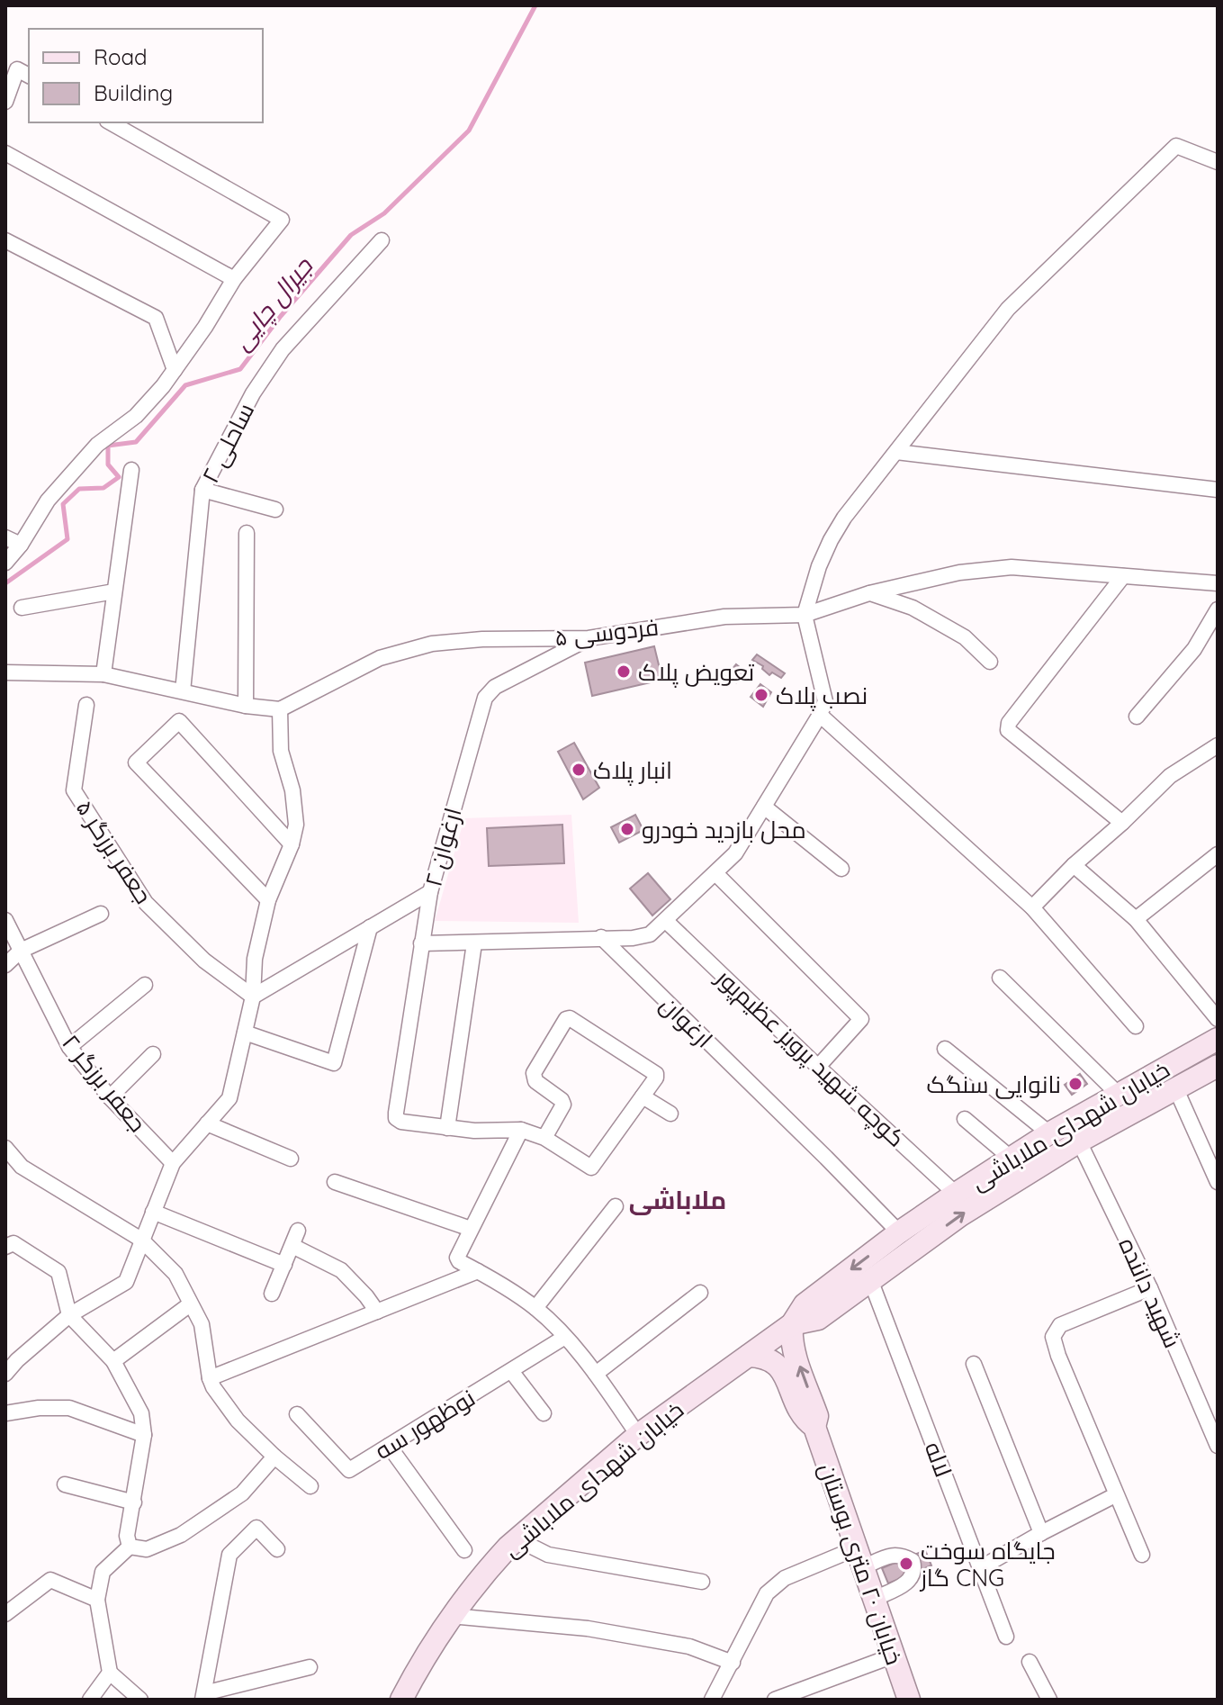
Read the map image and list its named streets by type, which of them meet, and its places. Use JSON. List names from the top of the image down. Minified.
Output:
{"streets":{"street":["ساحلی ۲","فردوسی ۵","ارغوان ۲","جعفر برزگر ۵","ارغوان","کوچه شهید پرویز عظیم‌پور","جعفر برزگر ۲","خیابان شهدای ملاباشی","شهید داننده","نوظهور سه","لاله","خیابان ۲۰ متری بوستان"]},"crossings":[["فردوسی ۵","ارغوان ۲"],["ارغوان","خیابان شهدای ملاباشی"],["کوچه شهید پرویز عظیم‌پور","خیابان شهدای ملاباشی"],["خیابان شهدای ملاباشی","شهید داننده"],["خیابان شهدای ملاباشی","لاله"],["خیابان شهدای ملاباشی","خیابان ۲۰ متری بوستان"]],"districts":["ملاباشی"],"water":["جیرال چایی"],"places":["تعویض پلاک","نصب پلاک","انبار پلاک","محل بازدید خودرو","نانوایی سنگک","جایگاه سوخت گاز CNG"],"legend":["Road","Building"]}
